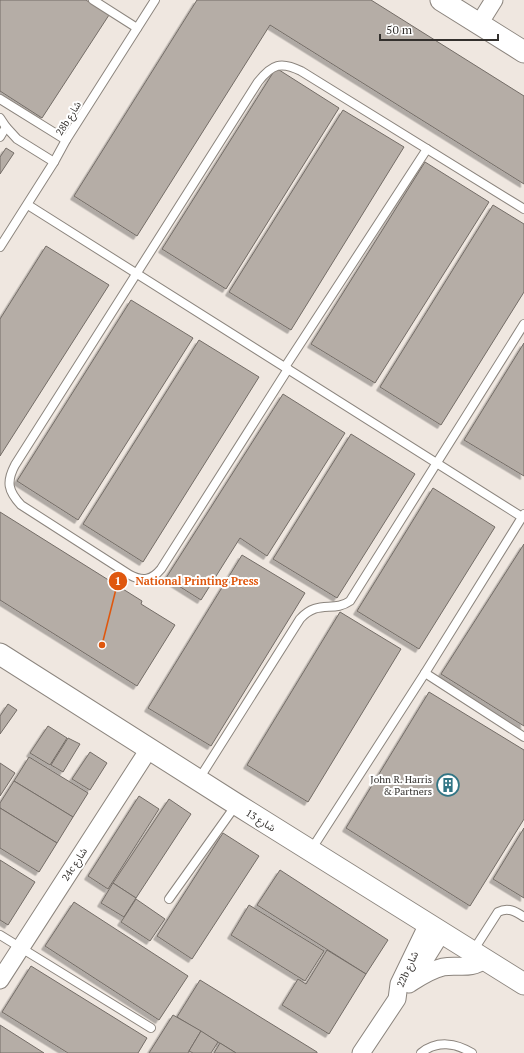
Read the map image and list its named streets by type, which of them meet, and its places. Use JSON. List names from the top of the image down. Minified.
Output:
{"streets":{"street":["شارع 13","24c شارع","22b شارع"],"lane":["28b شارع"]},"crossings":[["شارع 13","24c شارع"],["شارع 13","22b شارع"]],"places":{"other":["National Printing Press"],"building":["John R. Harris & Partners"]},"scale_bar":"50 m"}
